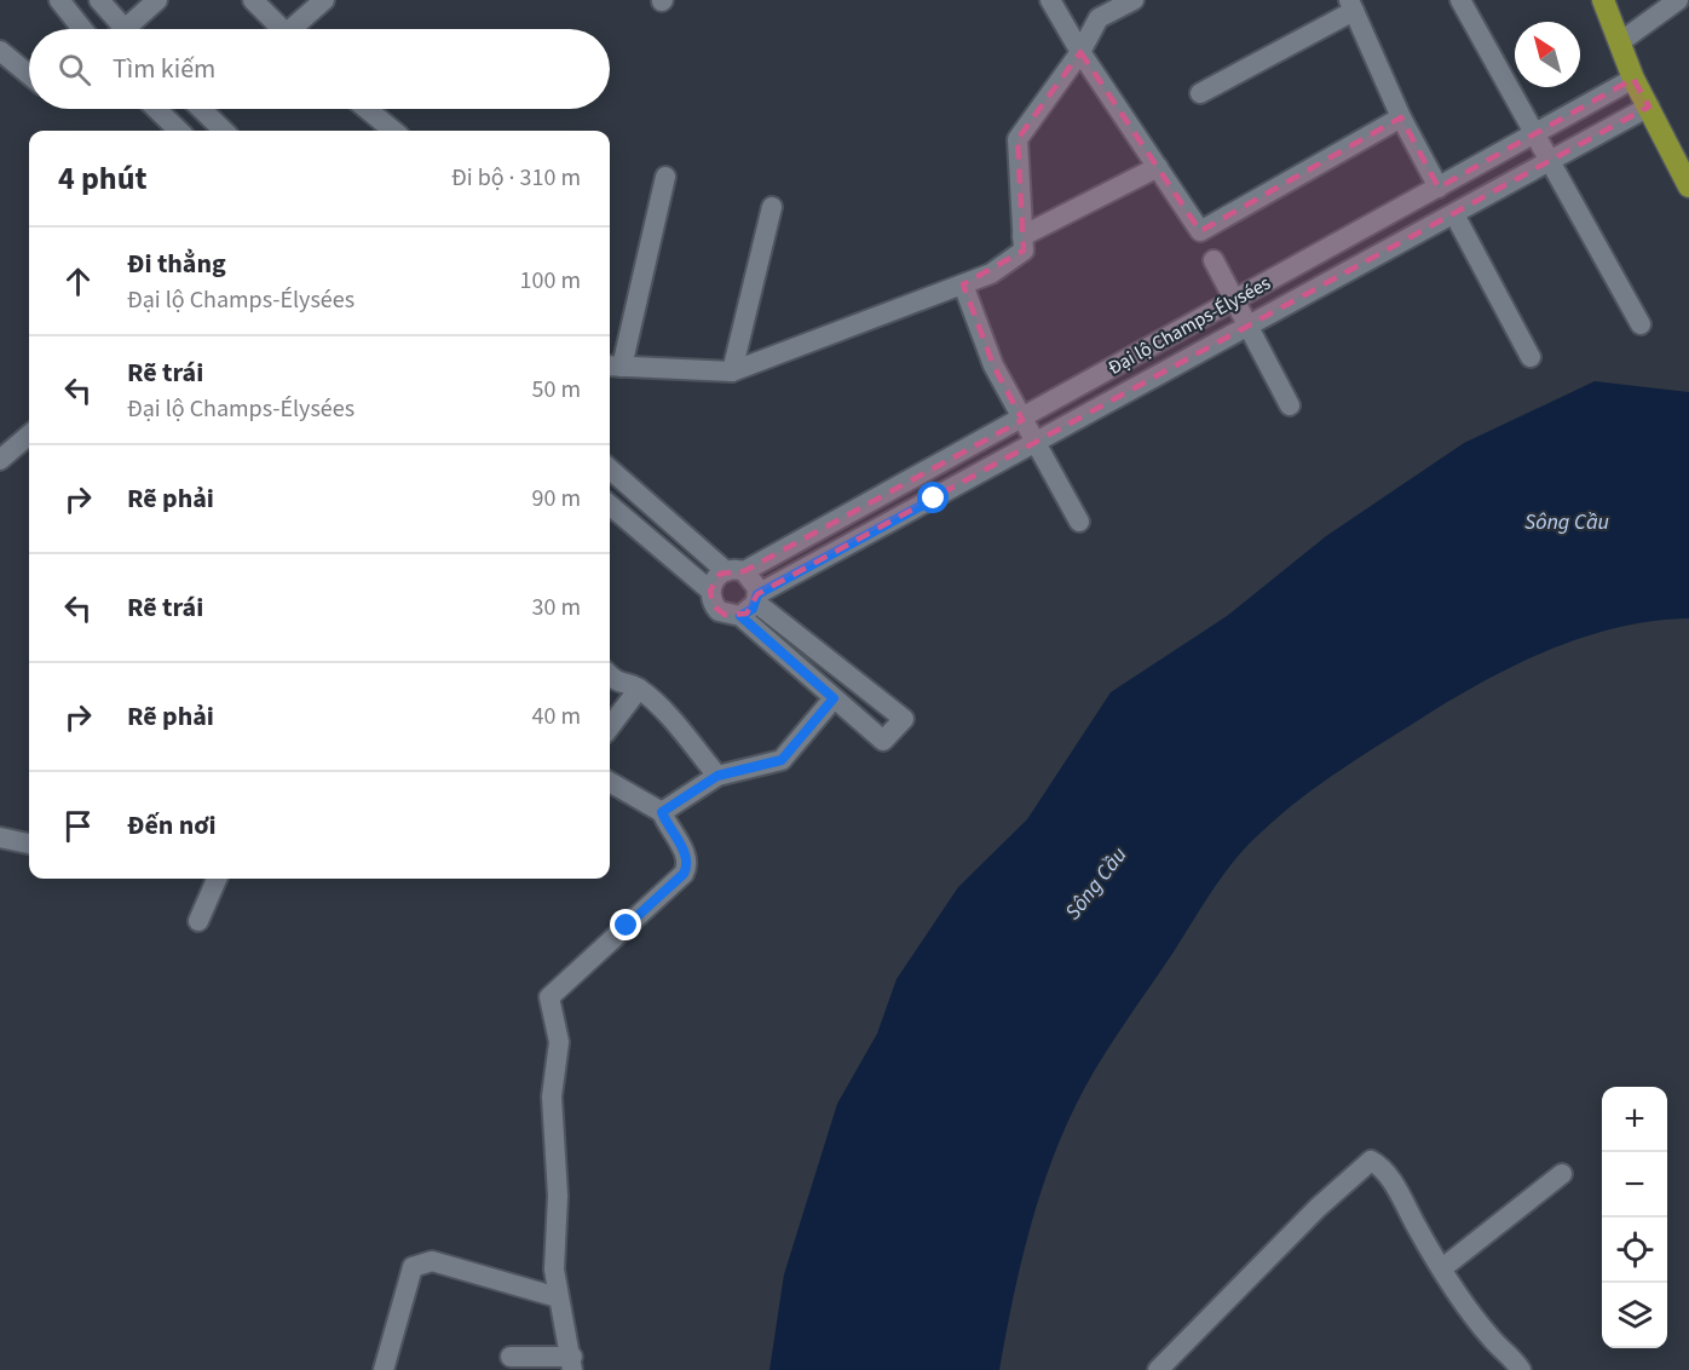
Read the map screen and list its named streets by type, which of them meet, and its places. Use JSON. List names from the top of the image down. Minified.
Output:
{"streets":{"street":["Đại lộ Champs-Élysées"]},"water":["Sông Cầu"],"north":"top left","page":{"search":"Tìm kiếm","heading":["4 phút","Đi bộ · 310 m"],"list":[["Đi thẳng","Đại lộ Champs-Élysées","100 m"],["Rẽ trái","Đại lộ Champs-Élysées","50 m"],["Rẽ phải","90 m"],["Rẽ trái","30 m"],["Rẽ phải","40 m"],"Đến nơi"],"map_buttons":["+","−"]}}
